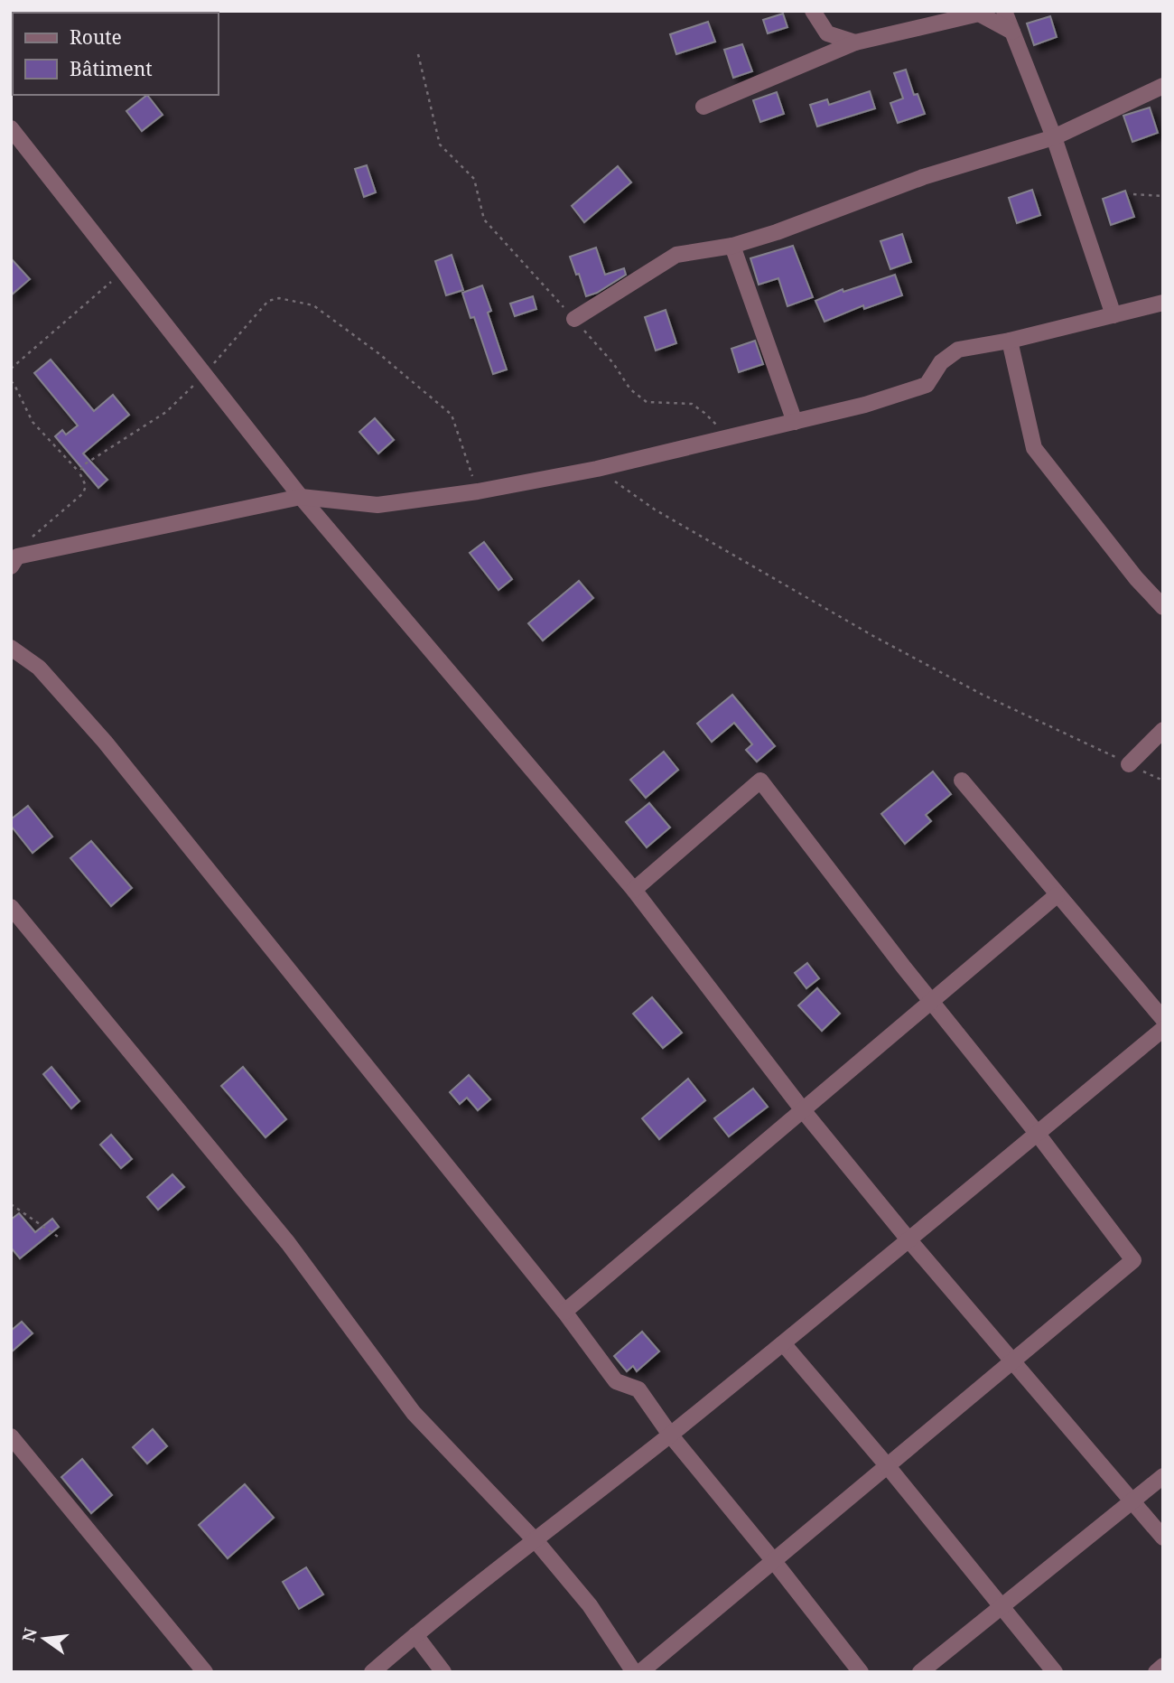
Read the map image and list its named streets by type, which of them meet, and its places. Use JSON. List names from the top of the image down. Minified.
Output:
{"legend":["Route","Bâtiment"],"north":"left"}
